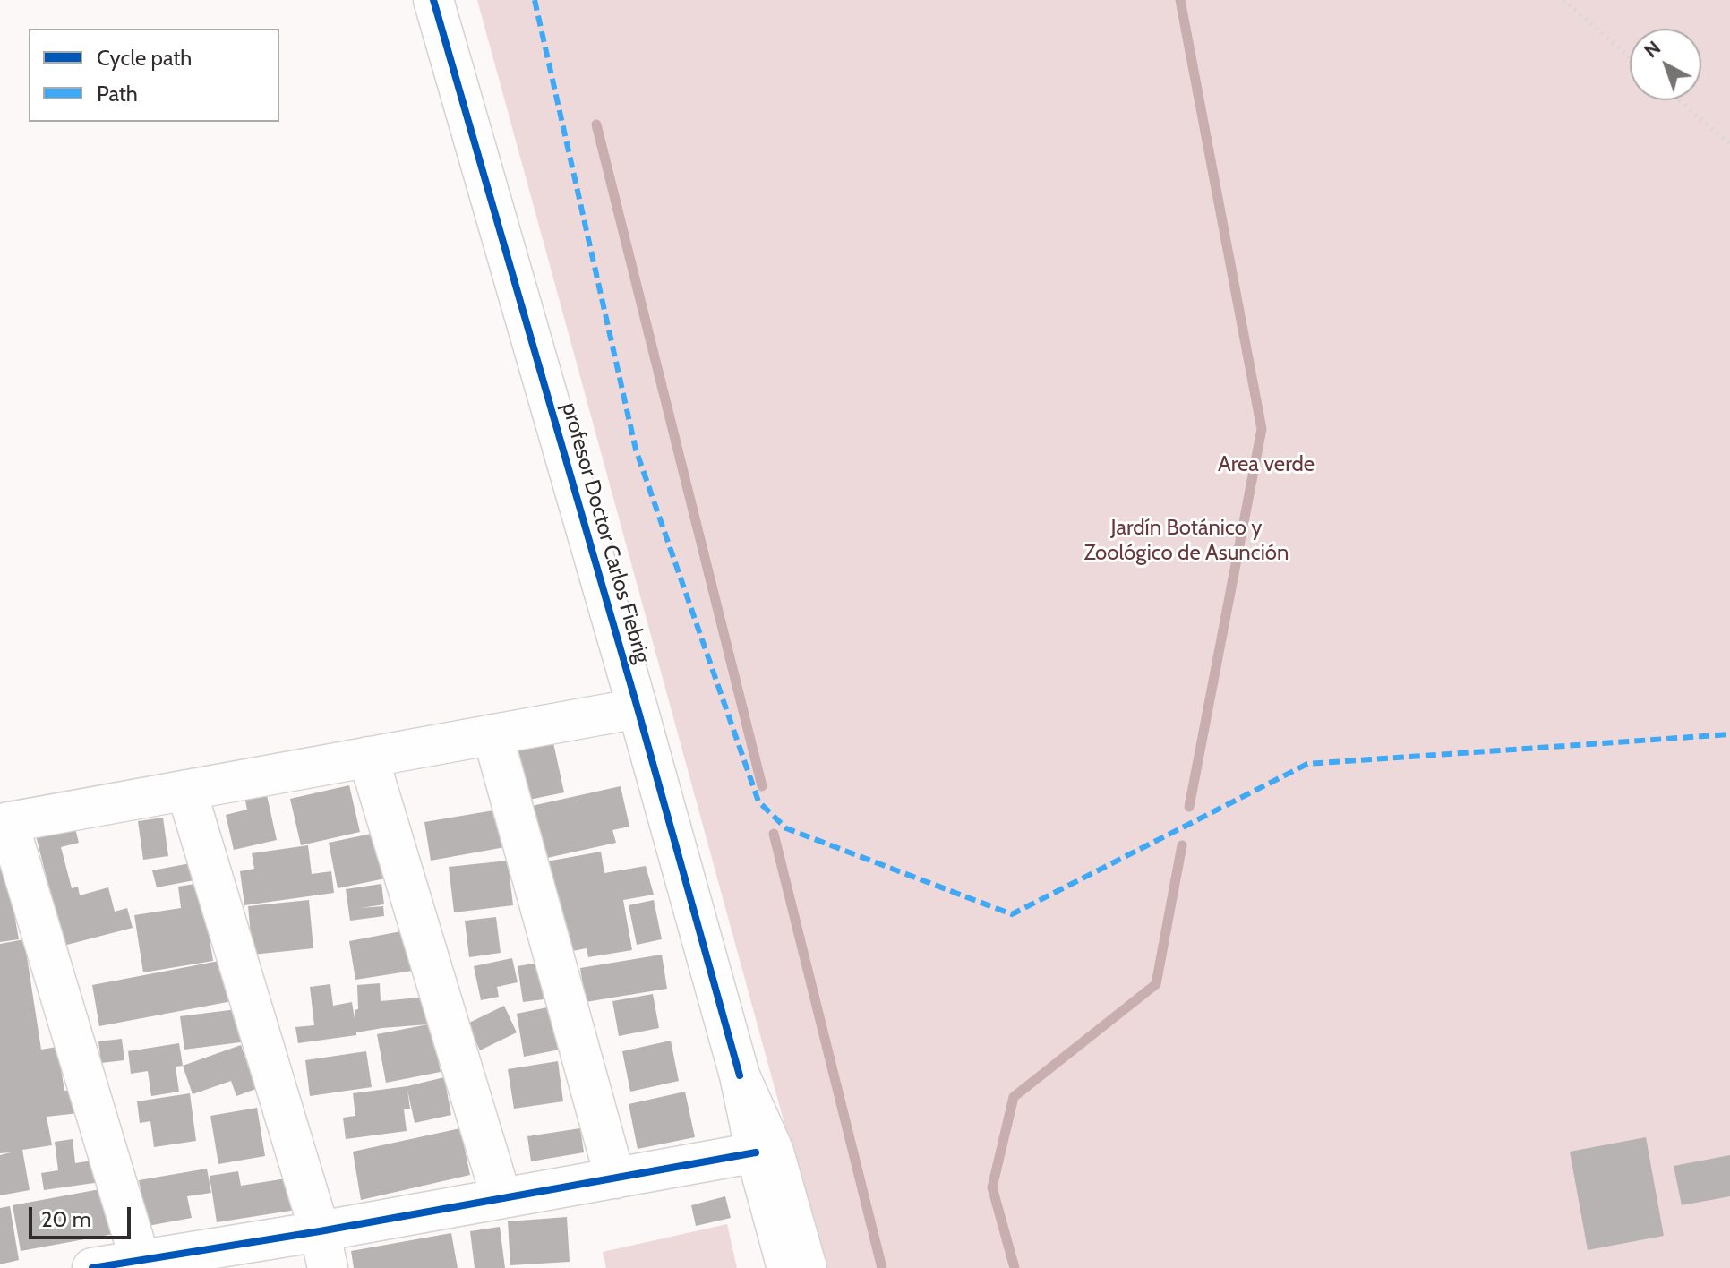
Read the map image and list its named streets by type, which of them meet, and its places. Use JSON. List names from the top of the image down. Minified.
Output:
{"streets":{"street":["profesor Doctor Carlos Fiebrig"]},"parks":["Area verde","Jardín Botánico y Zoológico de Asunción"],"legend":["Cycle path","Path"],"scale_bar":"20 m","north":"top left"}
